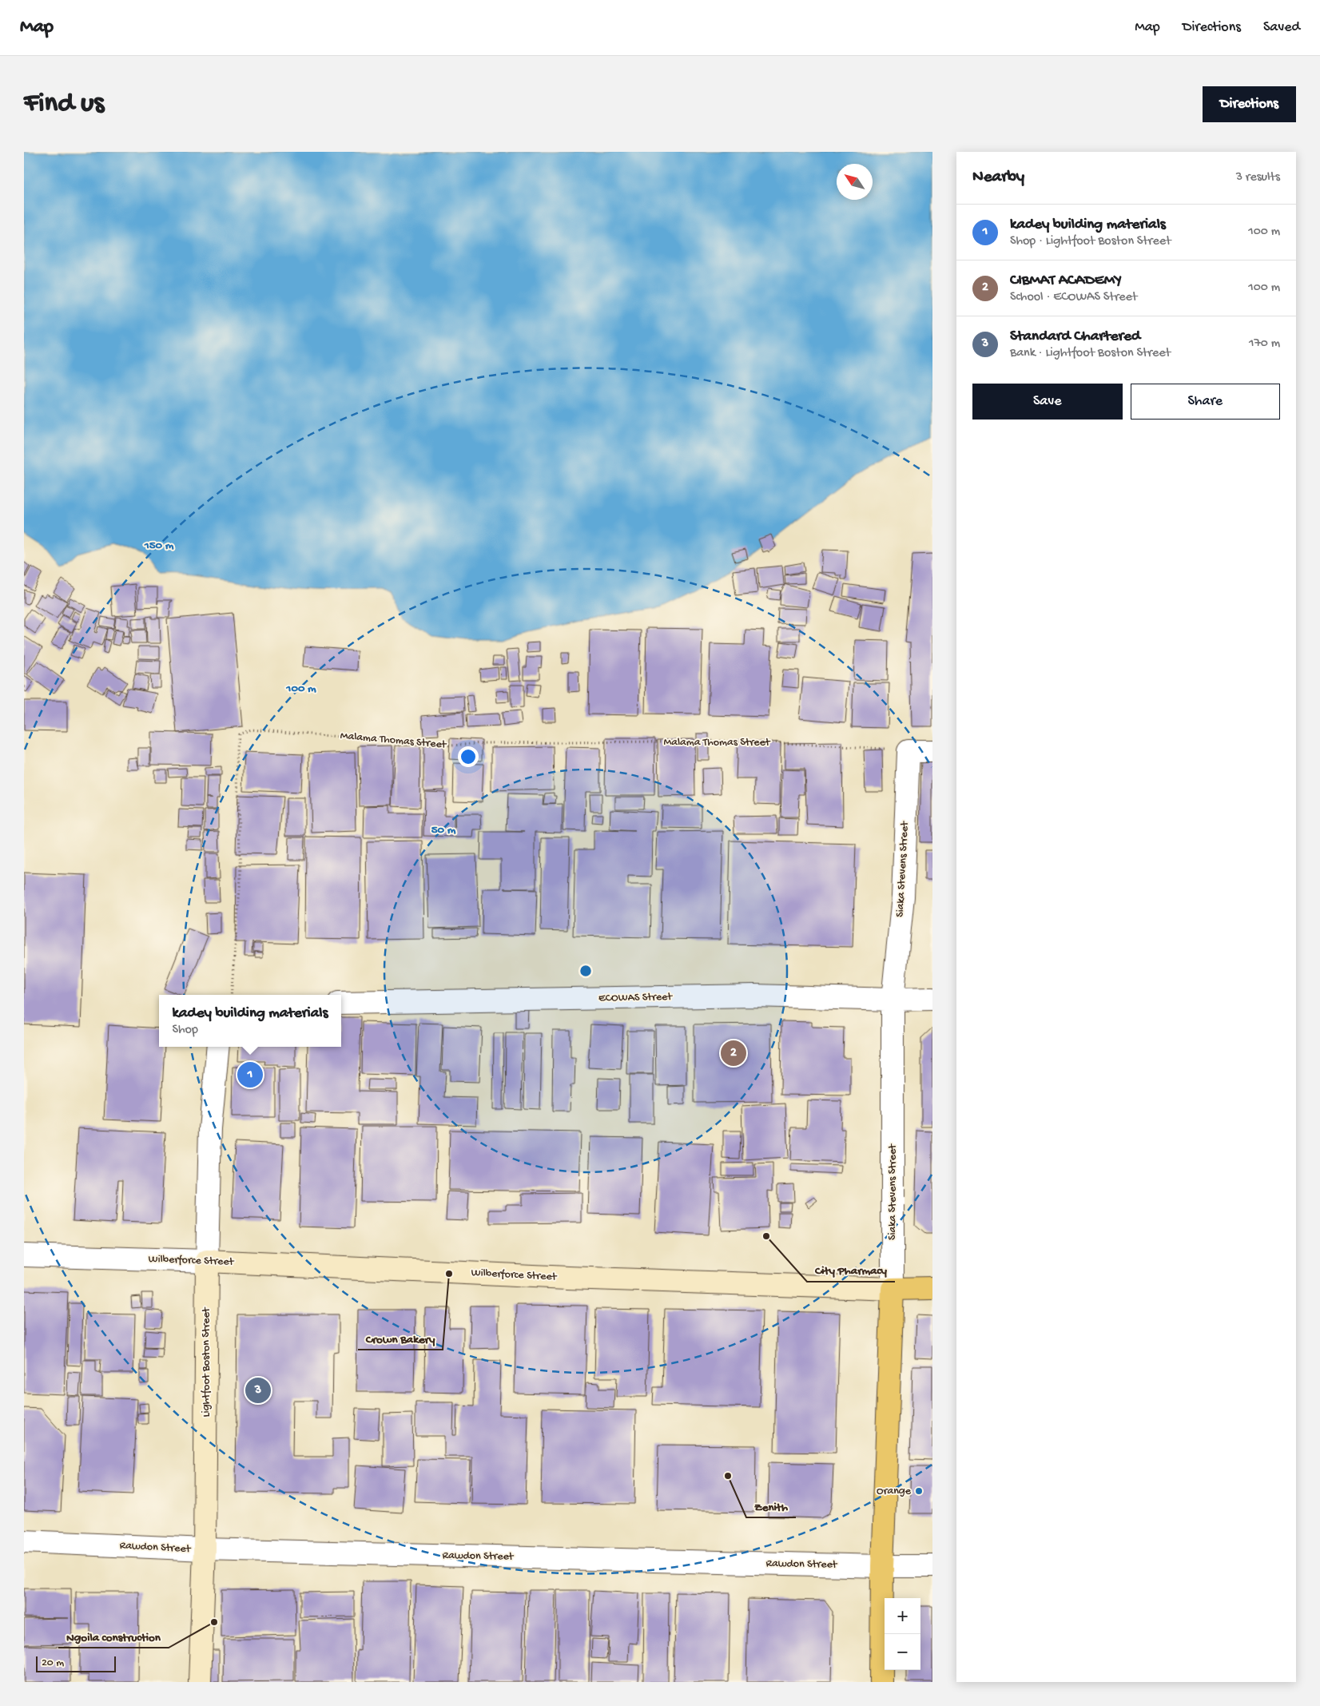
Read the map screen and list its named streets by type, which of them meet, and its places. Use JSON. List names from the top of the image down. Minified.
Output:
{"streets":{"main road":["Siaka Stevens Street","Wilberforce Street","Lightfoot Boston Street"],"street":["ECOWAS Street","Rawdon Street"],"path":["Malama Thomas Street"]},"crossings":[["Malama Thomas Street","Siaka Stevens Street"],["Siaka Stevens Street","ECOWAS Street"],["Siaka Stevens Street","Wilberforce Street"],["Siaka Stevens Street","Rawdon Street"],["Wilberforce Street","Lightfoot Boston Street"],["Lightfoot Boston Street","Rawdon Street"]],"places":["City Pharmacy","Crown Bakery","Zenith","Orange","Ngoila construction"],"scale_bar":"20 m","north":"top left","page":{"header":"Map","nav":["Map","Directions","Saved"],"buttons":["Directions",["Save","Share"]],"title":"Find us","heading":["Nearby","3 results"],"list":[{"mark":"1","name":"kadey building materials","note":"Shop · Lightfoot Boston Street","value":"100 m"},{"mark":"2","name":"CIBMAT ACADEMY","note":"School · ECOWAS Street","value":"100 m"},{"mark":"3","name":"Standard Chartered","note":"Bank · Lightfoot Boston Street","value":"170 m"}],"popup":["kadey building materials","Shop"],"pins":["2","1","3"],"map_buttons":["+","−"],"scale":"20 m"},"rings":["150 m","100 m","50 m"]}
